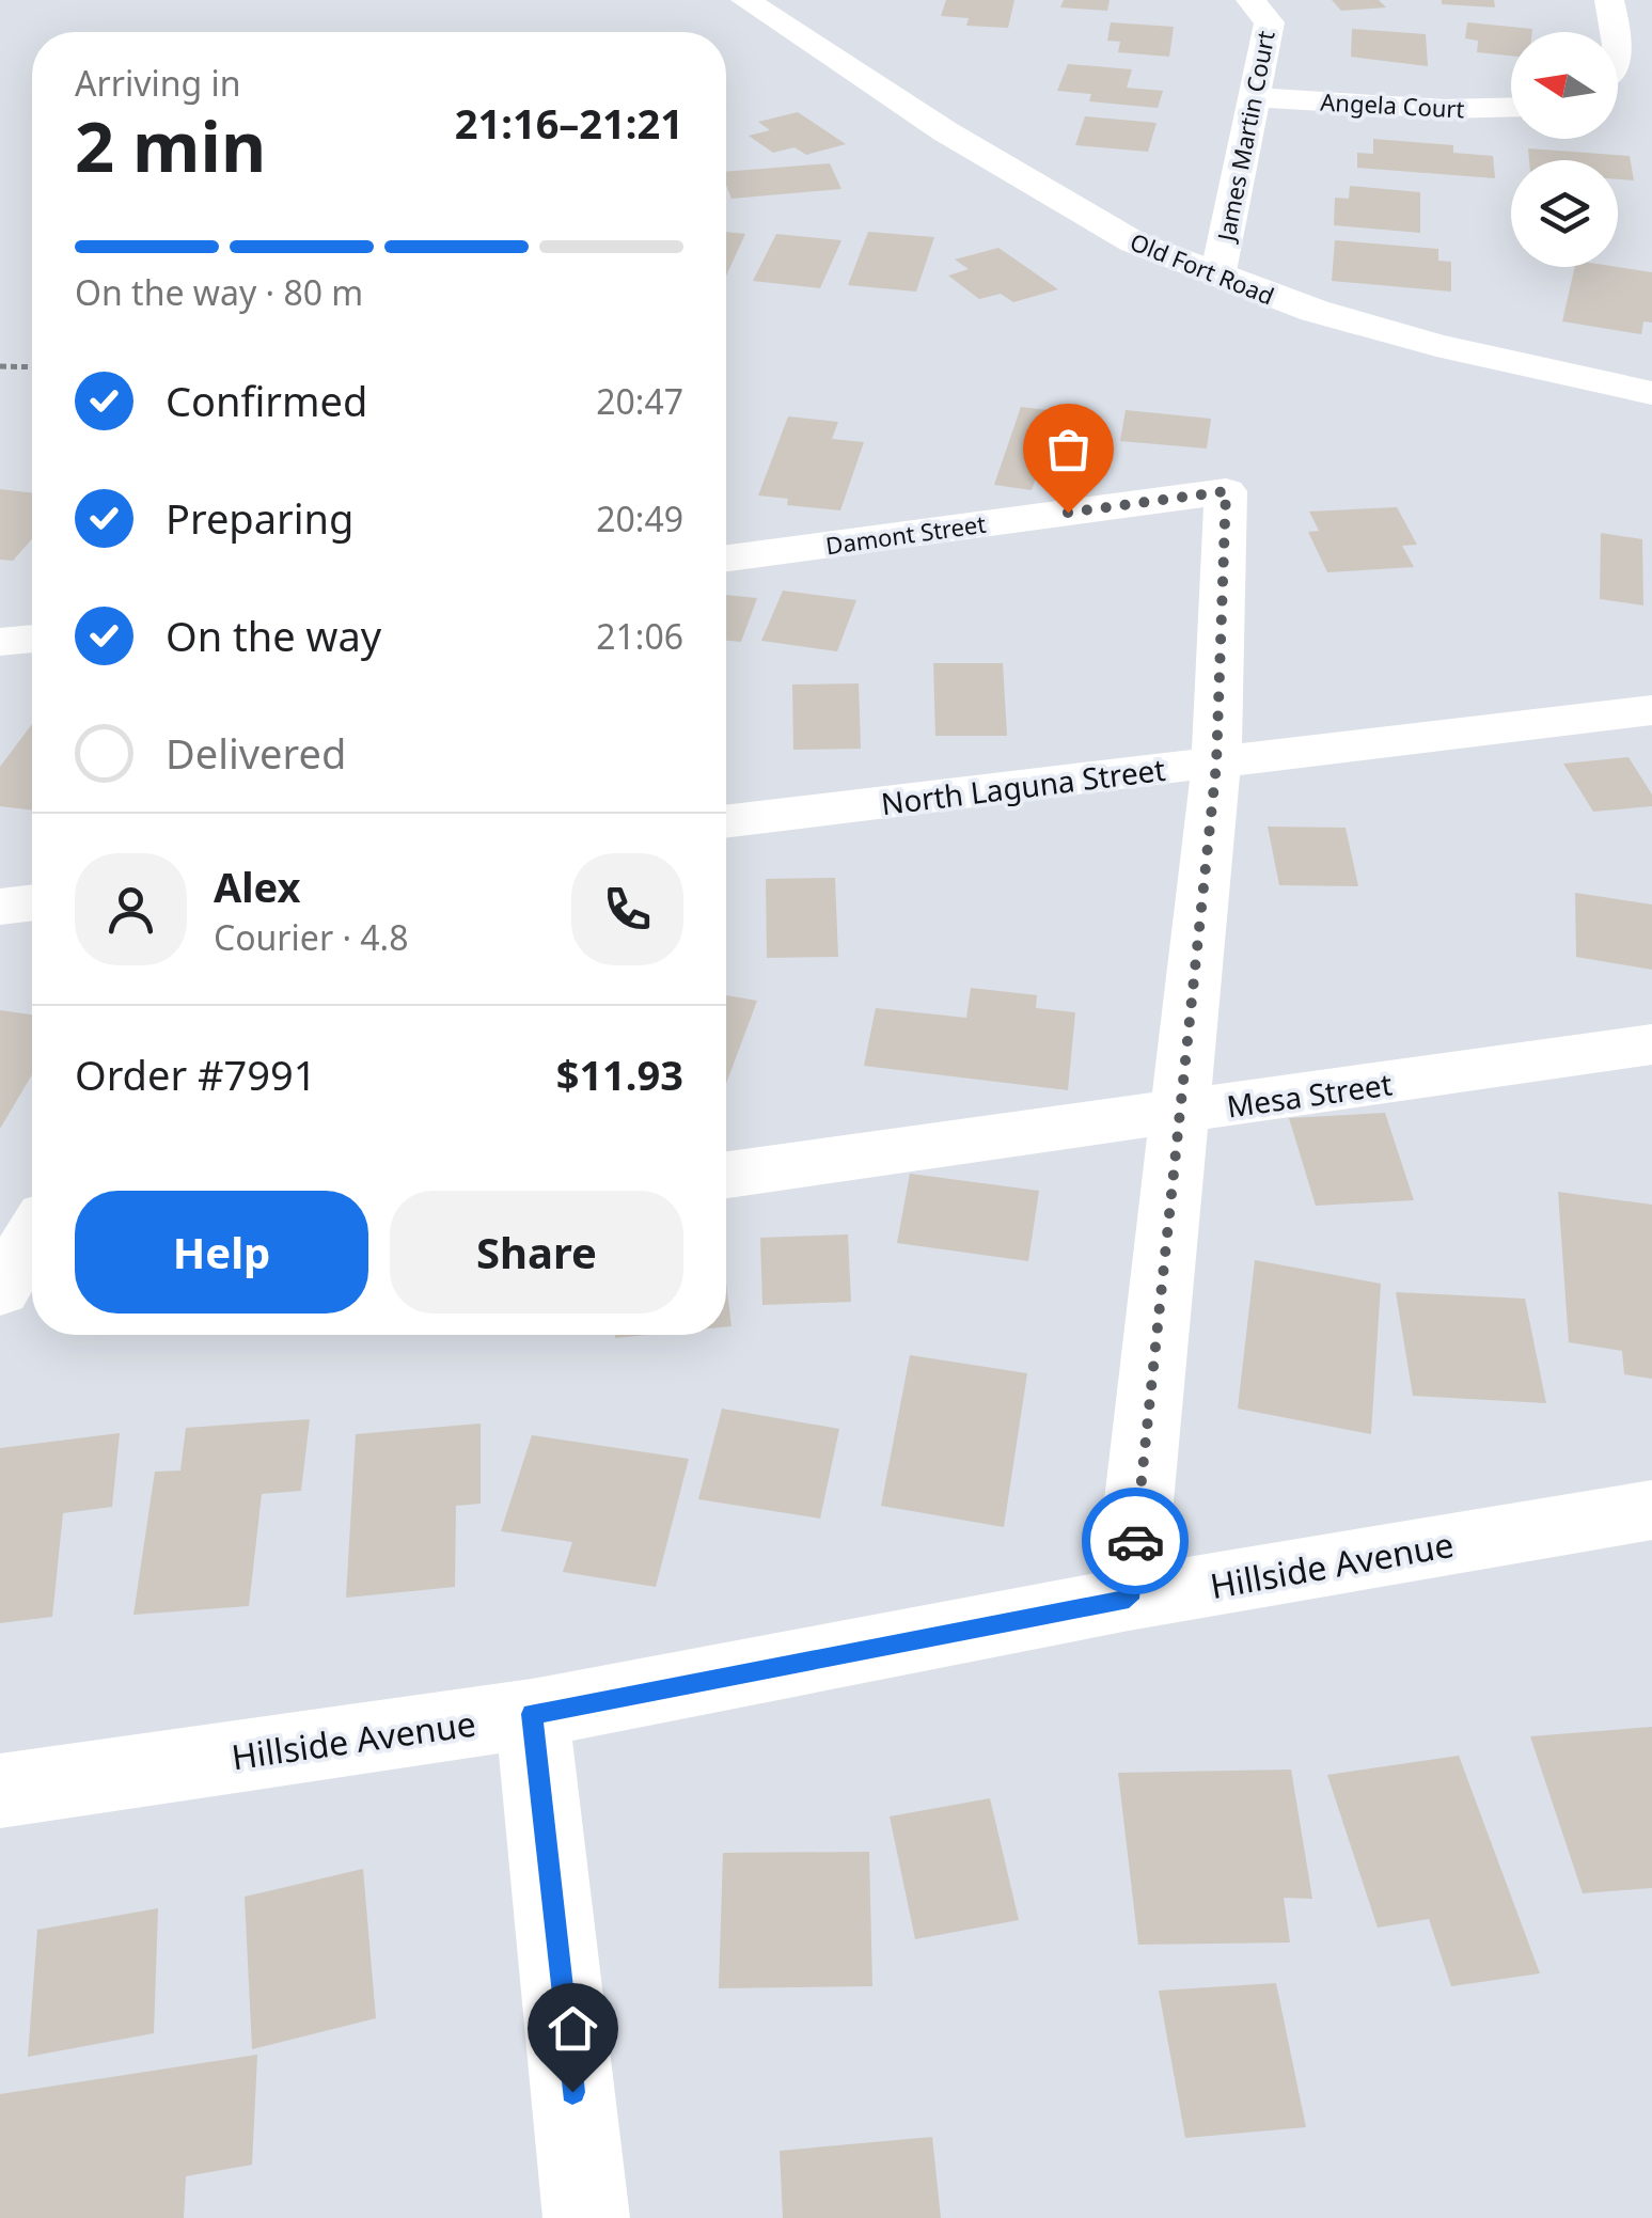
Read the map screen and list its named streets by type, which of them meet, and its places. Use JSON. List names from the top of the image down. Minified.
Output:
{"streets":{"street":["Angela Court","James Martin Court","Old Fort Road","Damont Street","North Laguna Street","Mesa Street","Hillside Avenue"]},"crossings":[["Angela Court","James Martin Court"],["James Martin Court","Old Fort Road"],["Damont Street","North Laguna Street"]],"north":"left","page":{"heading":["2 min","Arriving in","21:16–21:21"],"panel":["Alex","Courier · 4.8","Order #7991","$11.93"],"bar":"On the way · 80 m","list":[["Confirmed","20:47"],["Preparing","20:49"],["On the way","21:06"],"Delivered"],"buttons":["Help","Share"]}}
